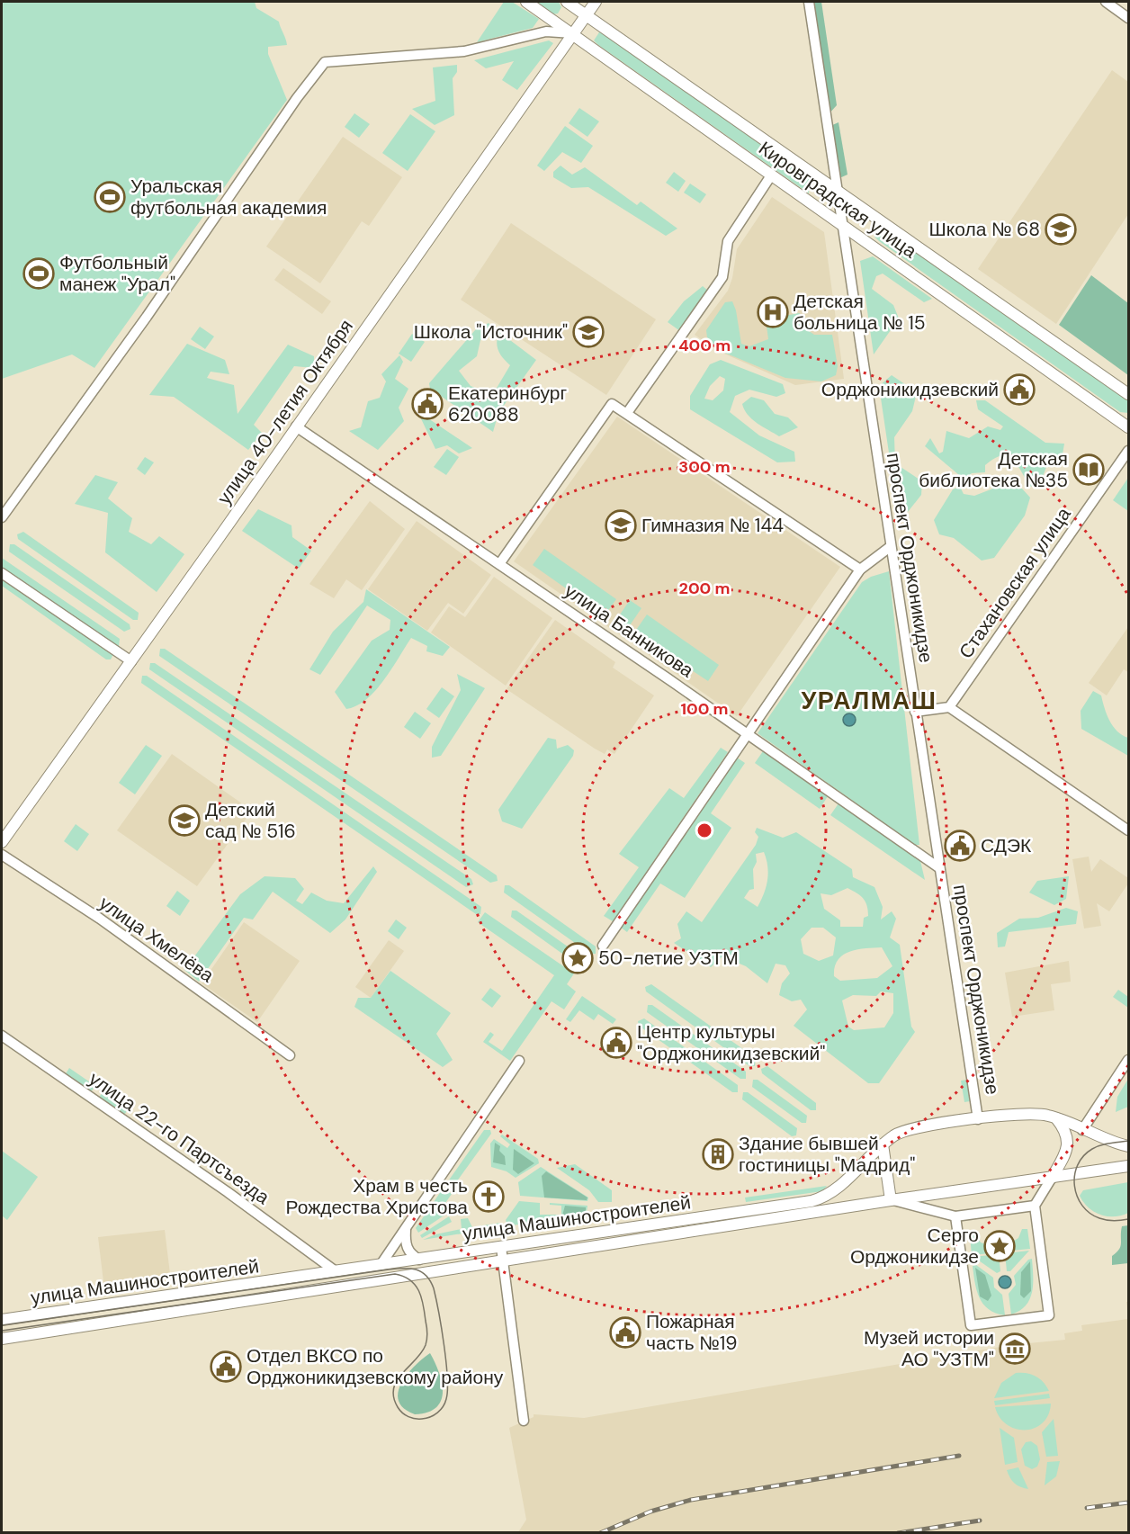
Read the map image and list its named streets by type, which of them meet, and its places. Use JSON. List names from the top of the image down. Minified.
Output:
{"streets":{"main road":["Кировградская улица","улица 40-летия Октября","улица Машиностроителей"],"street":["проспект Орджоникидзе","Стахановская улица","улица Банникова","улица Хмелёва","улица 22-го Партсъезда"]},"crossings":[["Кировградская улица","улица 40-летия Октября"],["Кировградская улица","проспект Орджоникидзе"],["улица 40-летия Октября","улица Банникова"],["проспект Орджоникидзе","улица Банникова"],["проспект Орджоникидзе","улица Машиностроителей"],["улица 22-го Партсъезда","улица Машиностроителей"]],"districts":["УРАЛМАШ"],"places":{"sports":["Уральская футбольная академия","Футбольный манеж \"Урал\""],"school or university":["Школа № 68","Школа \"Источник\"","Гимназия № 144","Детский сад № 516"],"hospital":["Детская больница № 15"],"public building":["Орджоникидзевский","Екатеринбург 620088","СДЭК","Центр культуры \"Орджоникидзевский\"","Пожарная часть №19","Отдел ВКСО по Орджоникидзевскому району"],"library":["Детская библиотека №35"],"place":["50-летие УЗТМ","Серго Орджоникидзе"],"building":["Здание бывшей гостиницы \"Мадрид\""],"church":["Храм в честь Рождества Христова"],"museum":["Музей истории АО \"УЗТМ\""]},"rings":["400 m","300 m","200 m","100 m"]}
